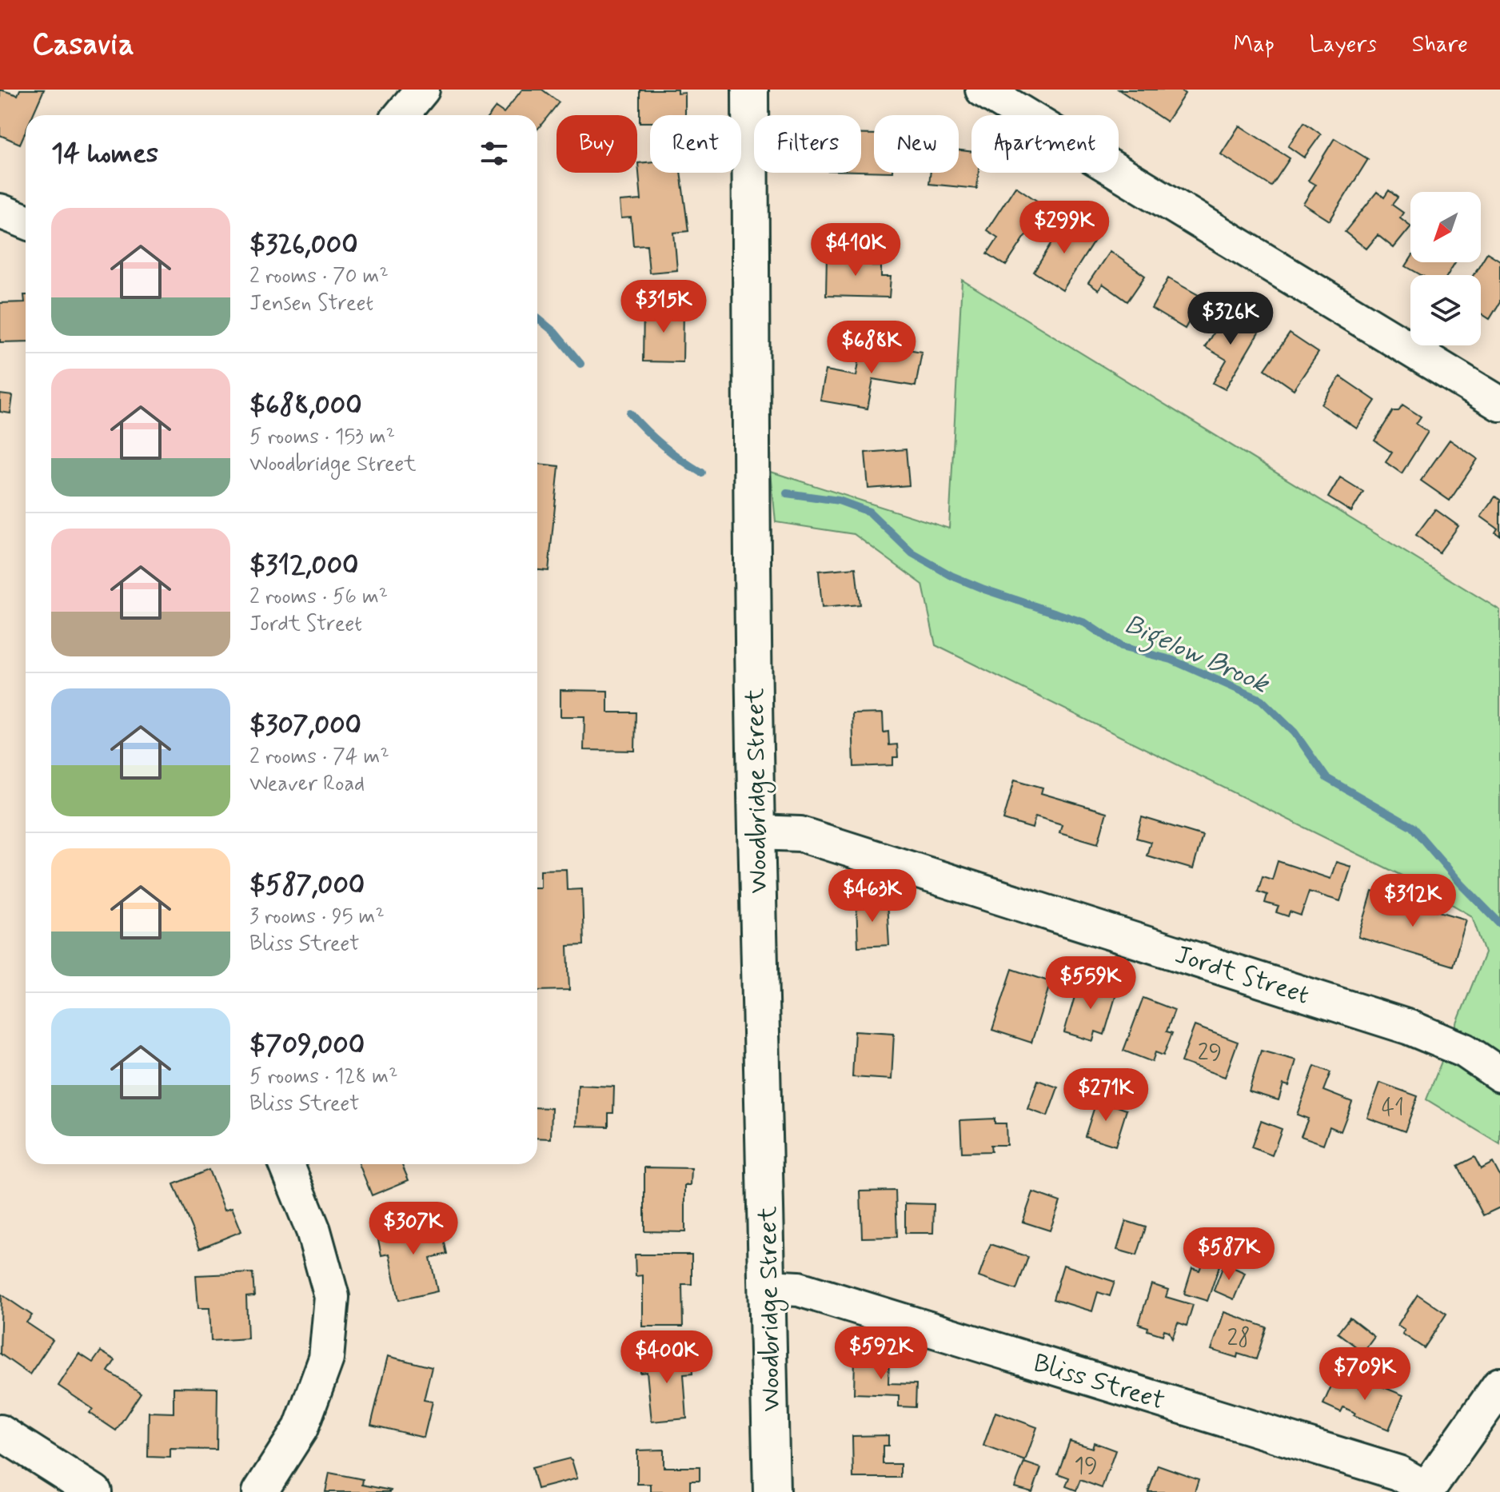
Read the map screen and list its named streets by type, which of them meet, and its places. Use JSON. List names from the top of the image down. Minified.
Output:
{"streets":{"main road":["Woodbridge Street"],"street":["Jordt Street","Bliss Street"]},"crossings":[["Woodbridge Street","Jordt Street"],["Woodbridge Street","Bliss Street"]],"water":["Bigelow Brook"],"house_numbers":["29","41","28","19"],"north":"bottom left","page":{"header":"Casavia","nav":["Map","Layers","Share"],"chip":["Buy","Rent","Filters","New","Apartment"],"heading":"14 homes","list":[{"name":"$326,000","note":"2 rooms · 70 m² · Jensen Street"},{"name":"$688,000","note":"5 rooms · 153 m² · Woodbridge Street"},{"name":"$312,000","note":"2 rooms · 56 m² · Jordt Street"},{"name":"$307,000","note":"2 rooms · 74 m² · Weaver Road"},{"name":"$587,000","note":"3 rooms · 95 m² · Bliss Street"},{"name":"$709,000","note":"5 rooms · 128 m² · Bliss Street"}],"price":["$299K","$410K","$315K","$326K","$688K","$463K","$312K","$559K","$271K","$307K","$587K","$592K","$400K","$709K"]}}
